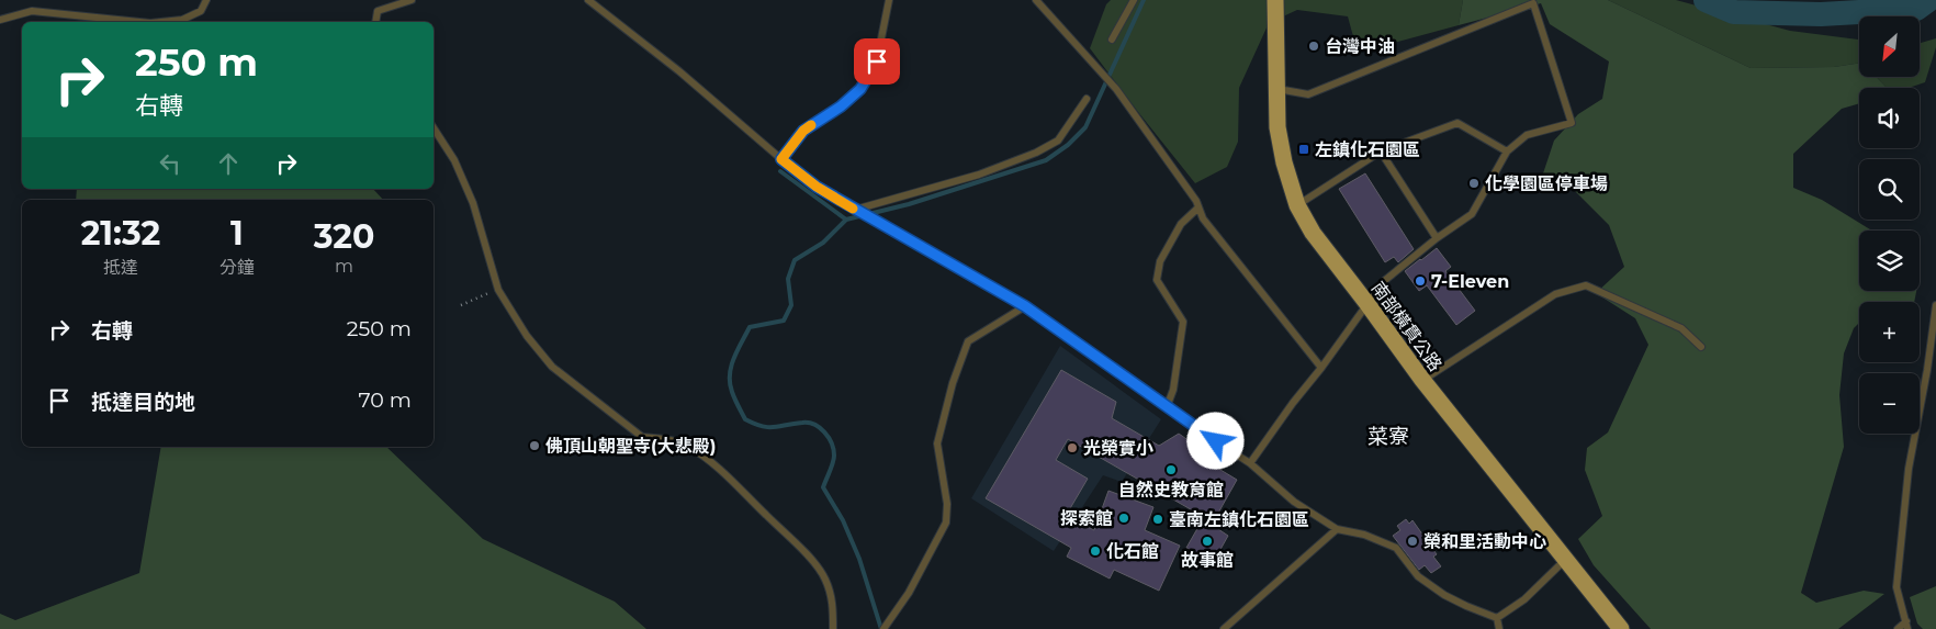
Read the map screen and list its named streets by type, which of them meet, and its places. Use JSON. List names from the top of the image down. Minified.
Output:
{"streets":{"main road":["南部橫貫公路"]},"districts":["菜寮"],"places":{"other":["台灣中油","化學園區停車場","7-Eleven","佛頂山朝聖寺(大悲殿)","光榮實小","自然史教育館","探索館","臺南左鎮化石園區","故事館","榮和里活動中心","化石館"],"transit":["左鎮化石園區"]},"north":"bottom left","page":{"map_buttons":["+","−"],"turn":["250 m","右轉"],"eta":["21:32","抵達","1","分鐘","320","m"],"list":[{"name":"右轉","value":"250 m"},{"name":"抵達目的地","value":"70 m"}]}}
